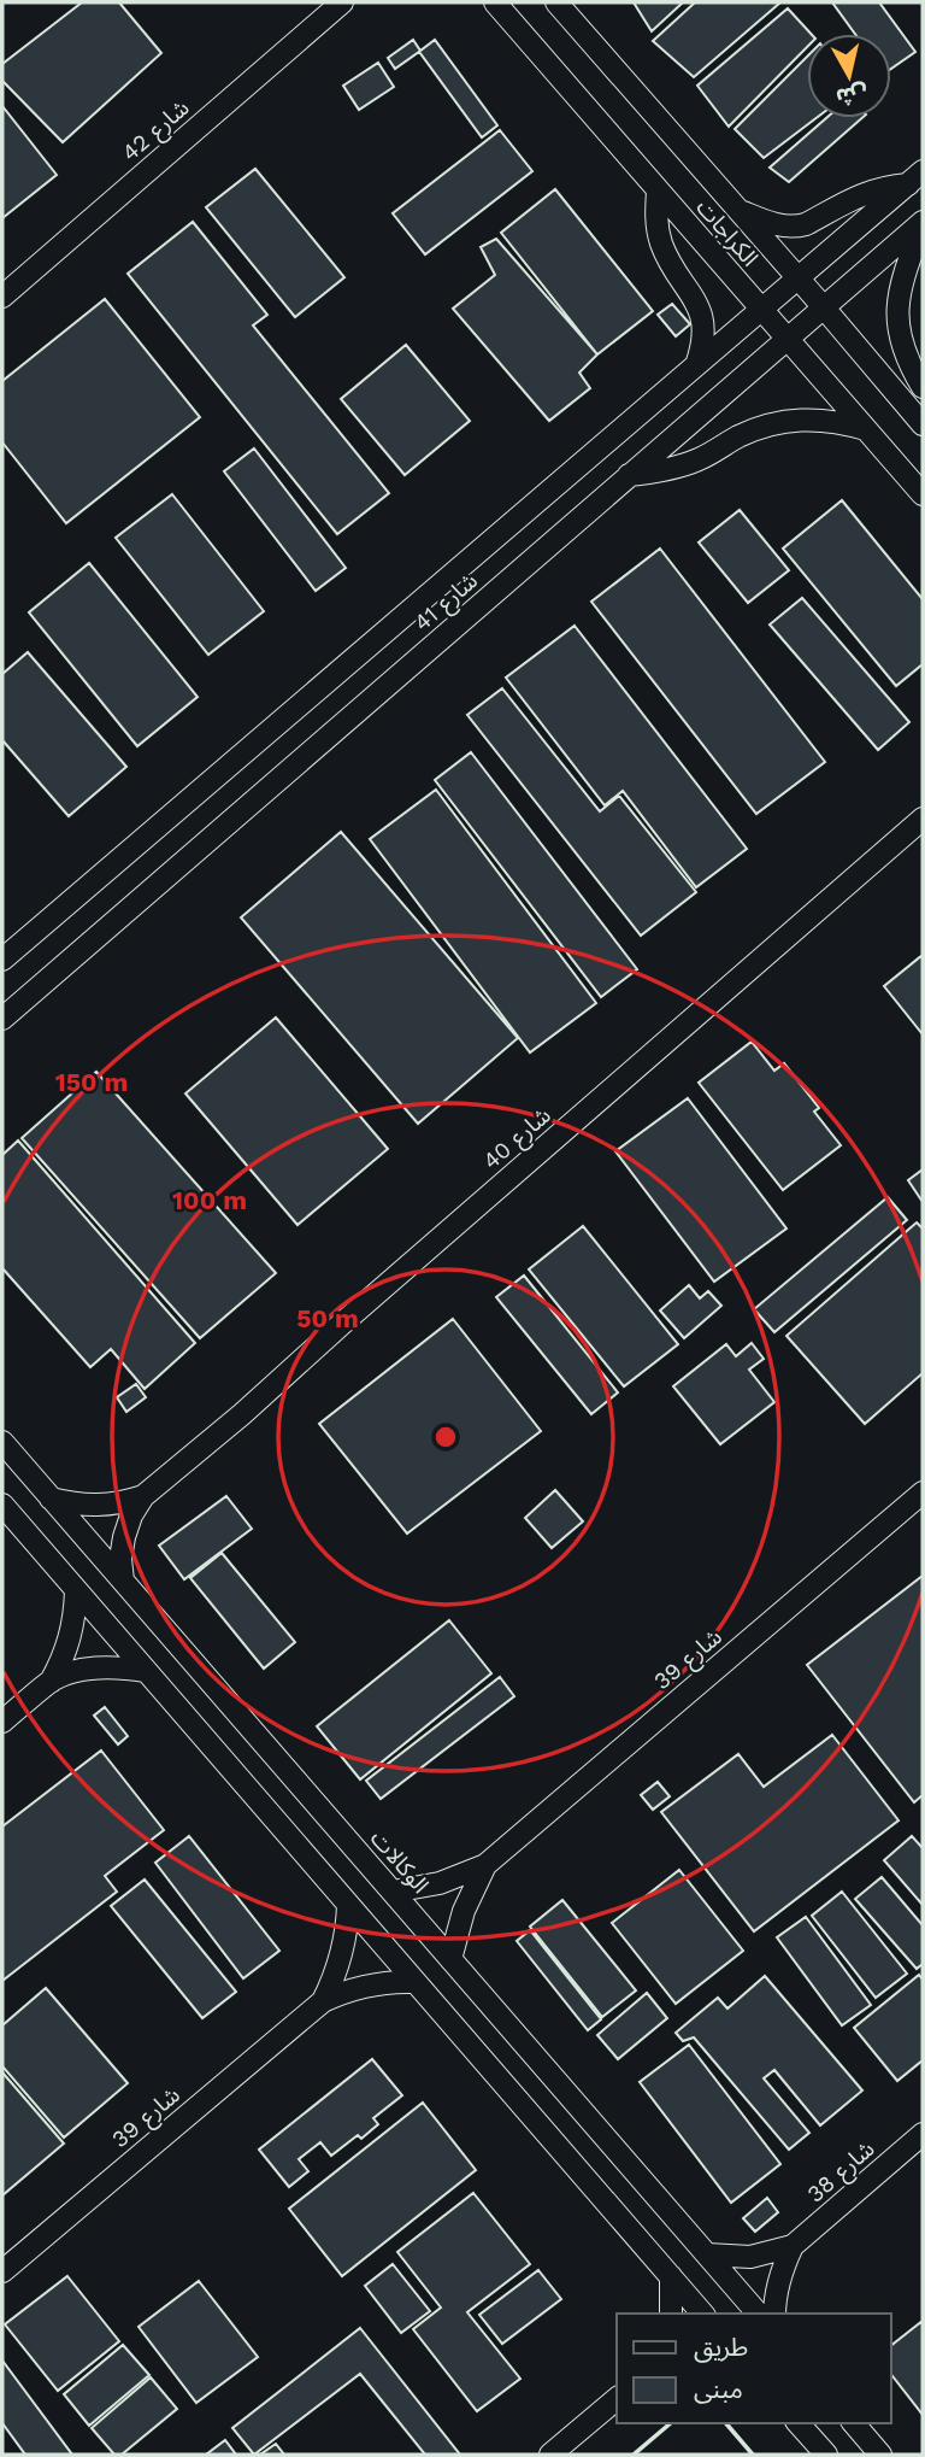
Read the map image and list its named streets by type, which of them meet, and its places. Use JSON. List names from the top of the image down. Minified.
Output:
{"streets":{"street":["شارع 42","الكراجات","شارع 41","شارع 40","شارع 39","الوكالات","شارع 38"]},"crossings":[["الكراجات","شارع 41"],["شارع 40","الوكالات"],["شارع 39","الوكالات"],["الوكالات","شارع 38"]],"legend":["طريق","مبنى"],"north":"bottom","rings":["150 m","100 m","50 m"]}
